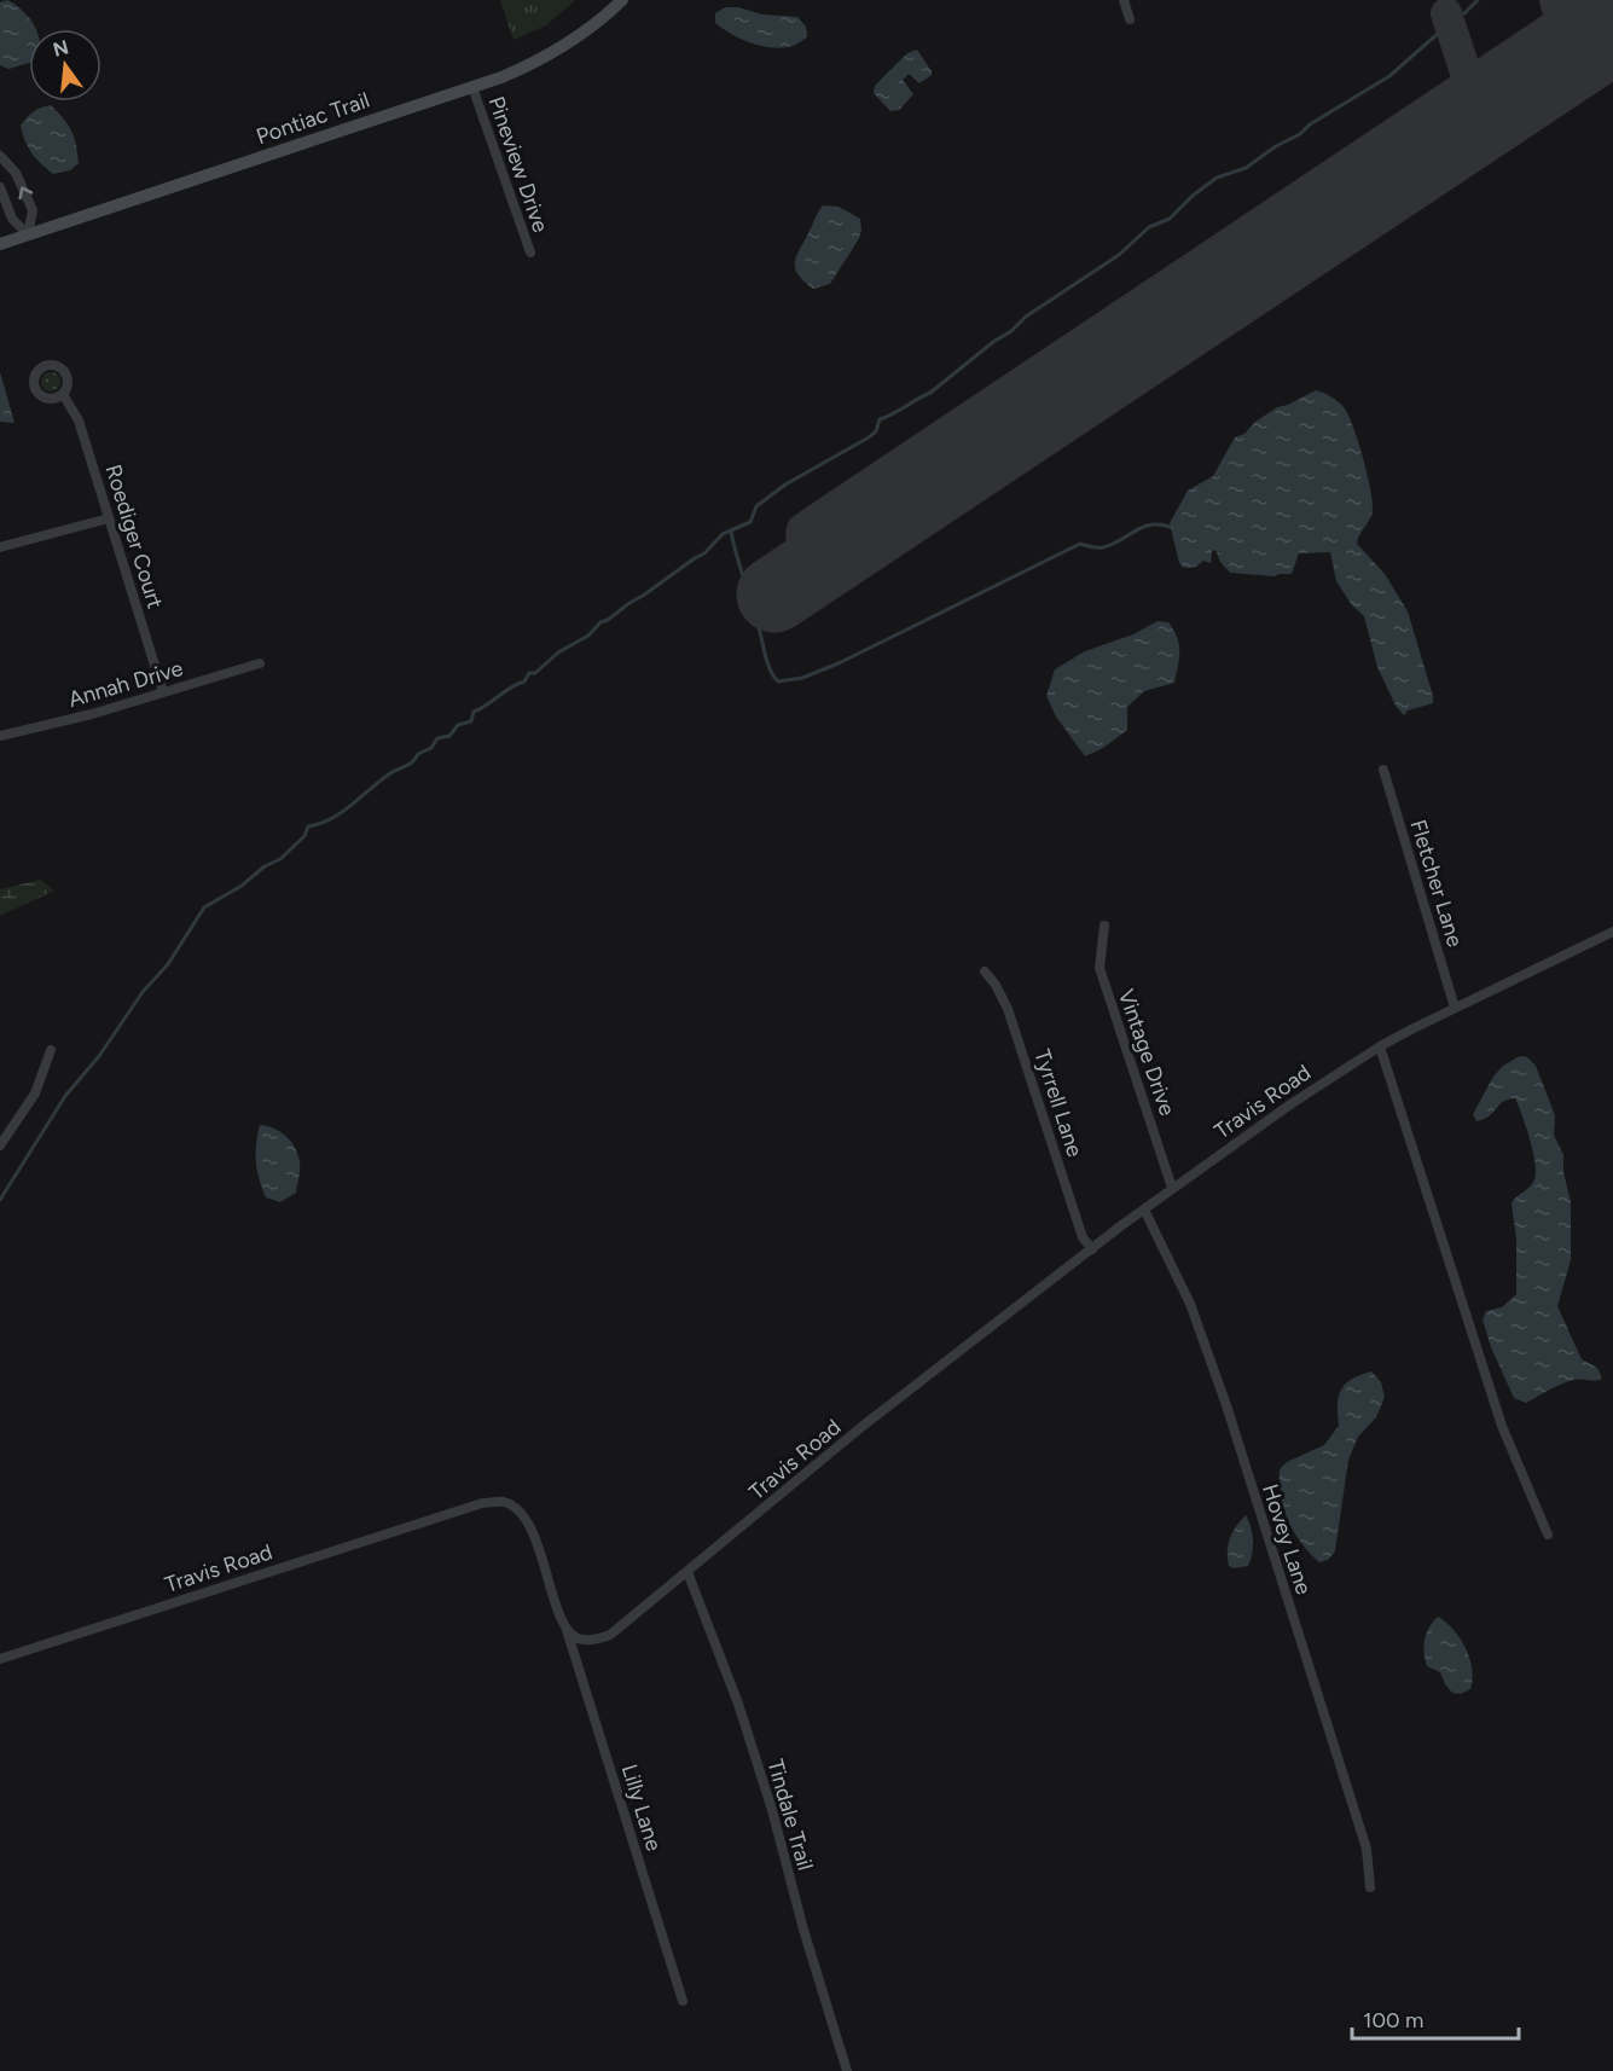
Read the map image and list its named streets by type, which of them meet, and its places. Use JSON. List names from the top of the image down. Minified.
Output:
{"streets":{"main road":["Pontiac Trail"],"street":["Pineview Drive","Roediger Court","Annah Drive","Fletcher Lane","Vintage Drive","Travis Road","Tyrrell Lane","Hovey Lane","Lilly Lane","Tindale Trail"]},"crossings":[["Pontiac Trail","Pineview Drive"],["Roediger Court","Annah Drive"],["Fletcher Lane","Travis Road"],["Vintage Drive","Travis Road"],["Travis Road","Tyrrell Lane"],["Travis Road","Hovey Lane"],["Travis Road","Lilly Lane"],["Travis Road","Tindale Trail"]],"scale_bar":"100 m","north":"top"}
